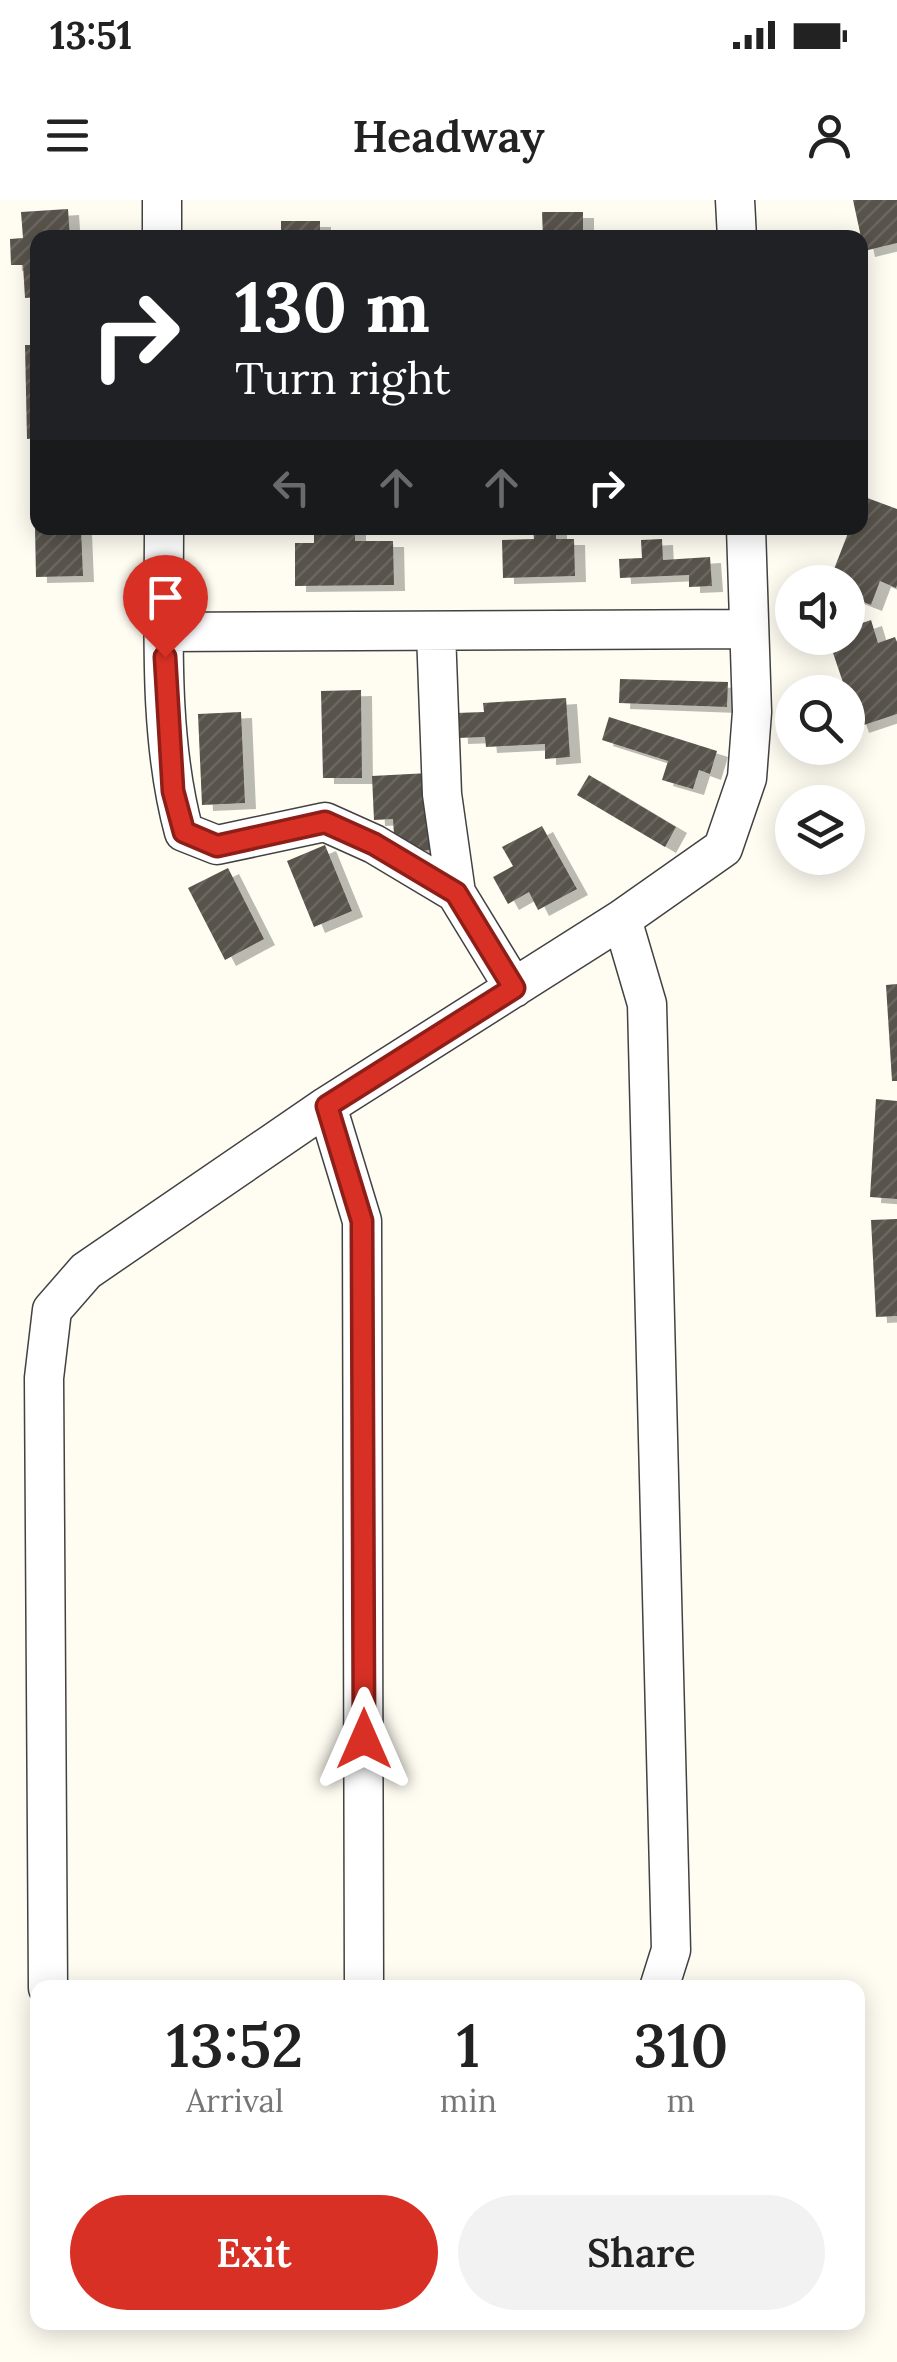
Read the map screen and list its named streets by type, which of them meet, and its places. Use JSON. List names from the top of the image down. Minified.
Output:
{"page":{"status":"13:51","header":"Headway","turn":["130 m","Turn right"],"eta":["13:52","Arrival","1","min","310","m"],"buttons":["Exit","Share"]}}
